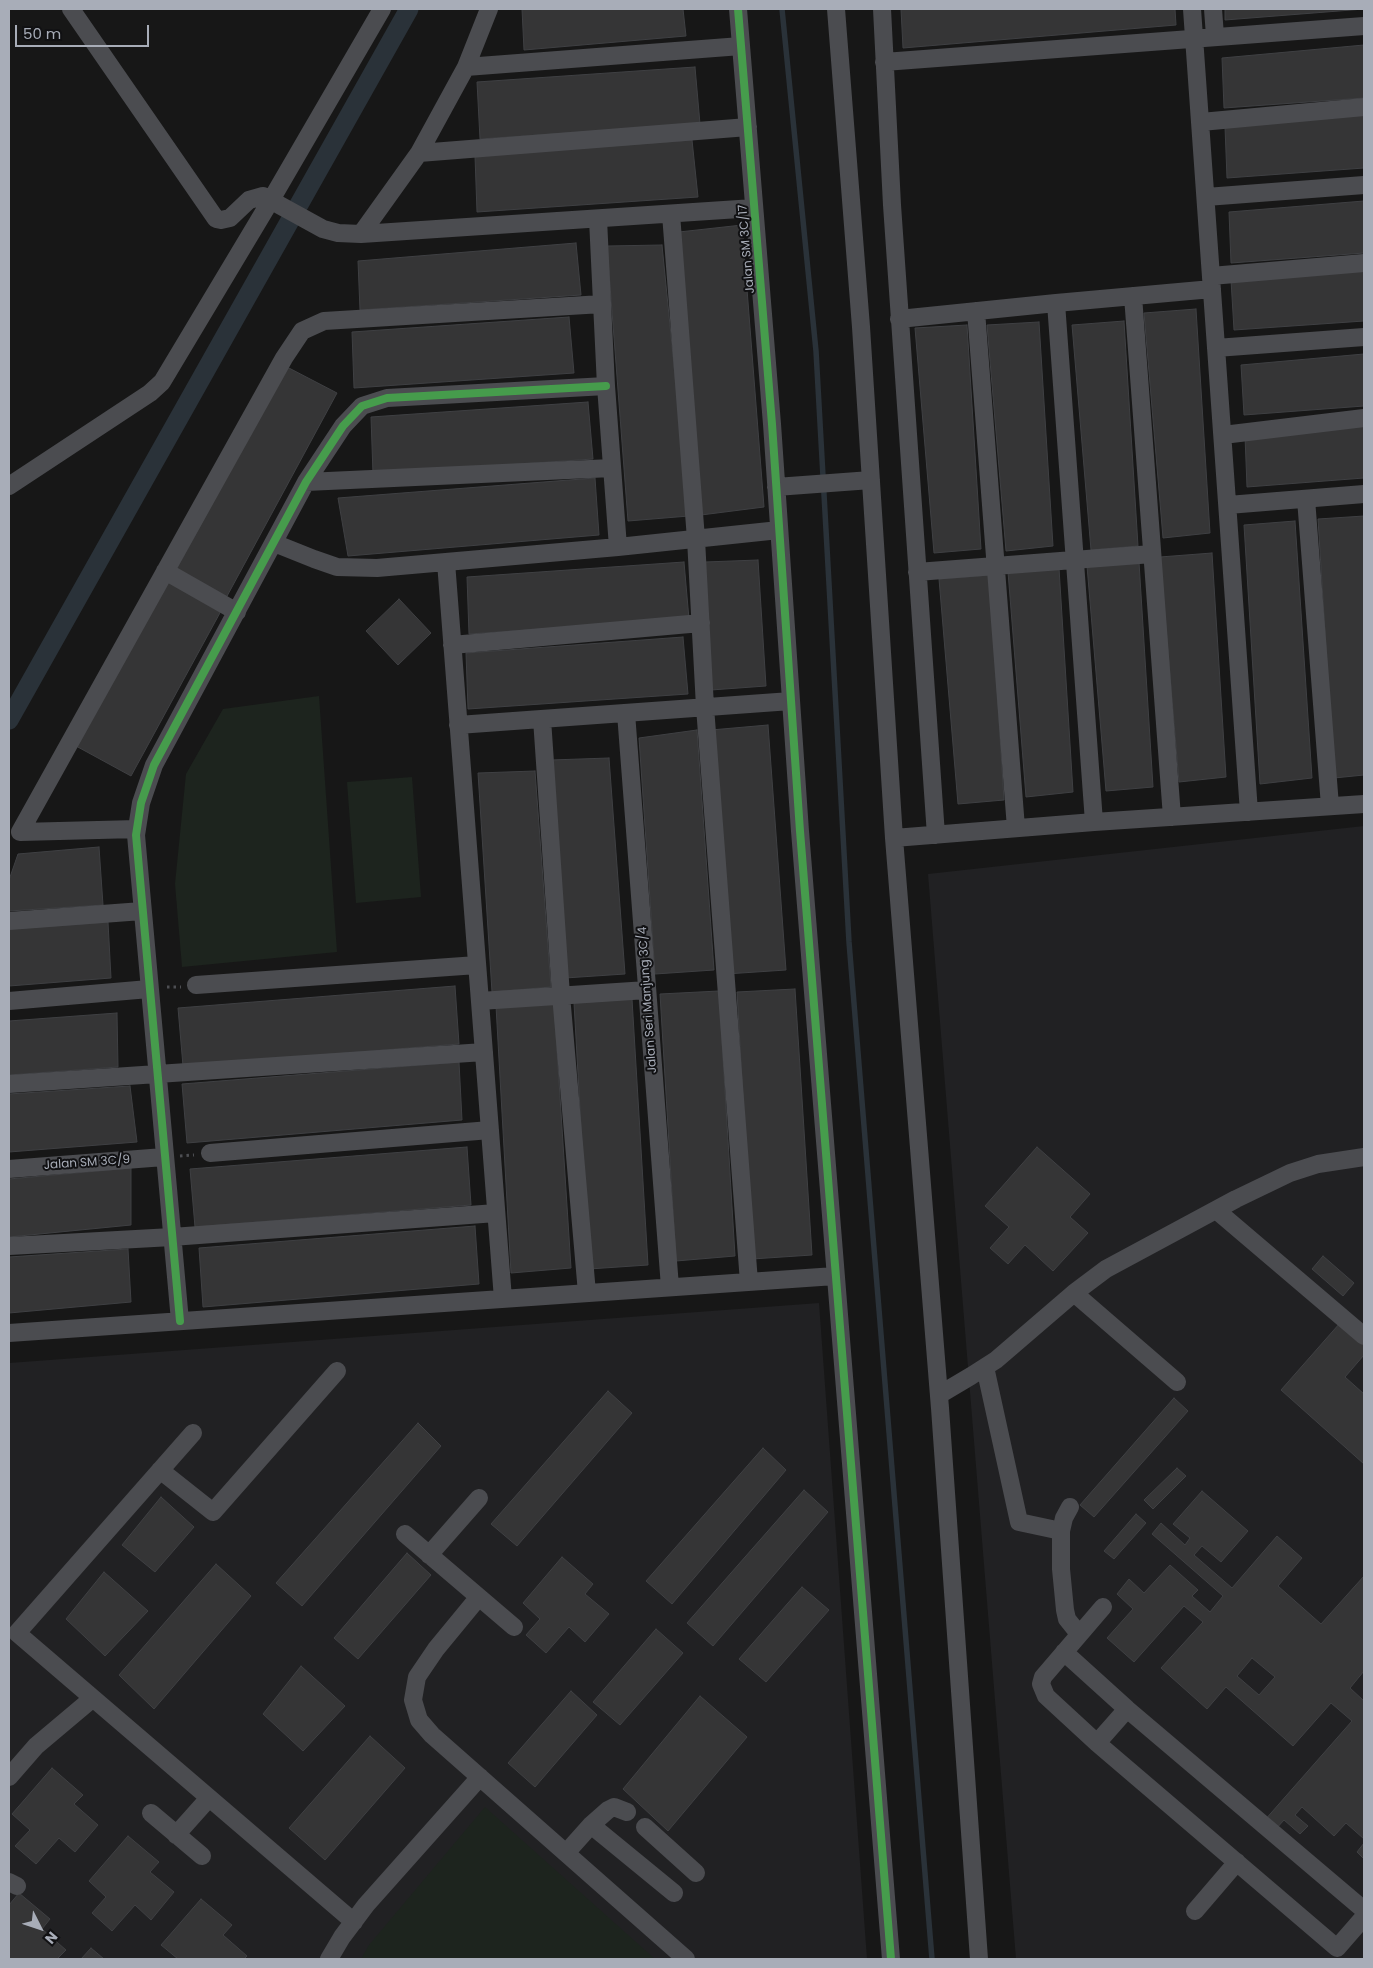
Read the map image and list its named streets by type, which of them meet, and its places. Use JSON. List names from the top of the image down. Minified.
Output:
{"streets":{"street":["Jalan SM 3C/17","Jalan Seri Manjung 3C/4","Jalan SM 3C/9"]},"scale_bar":"50 m","north":"bottom right"}
